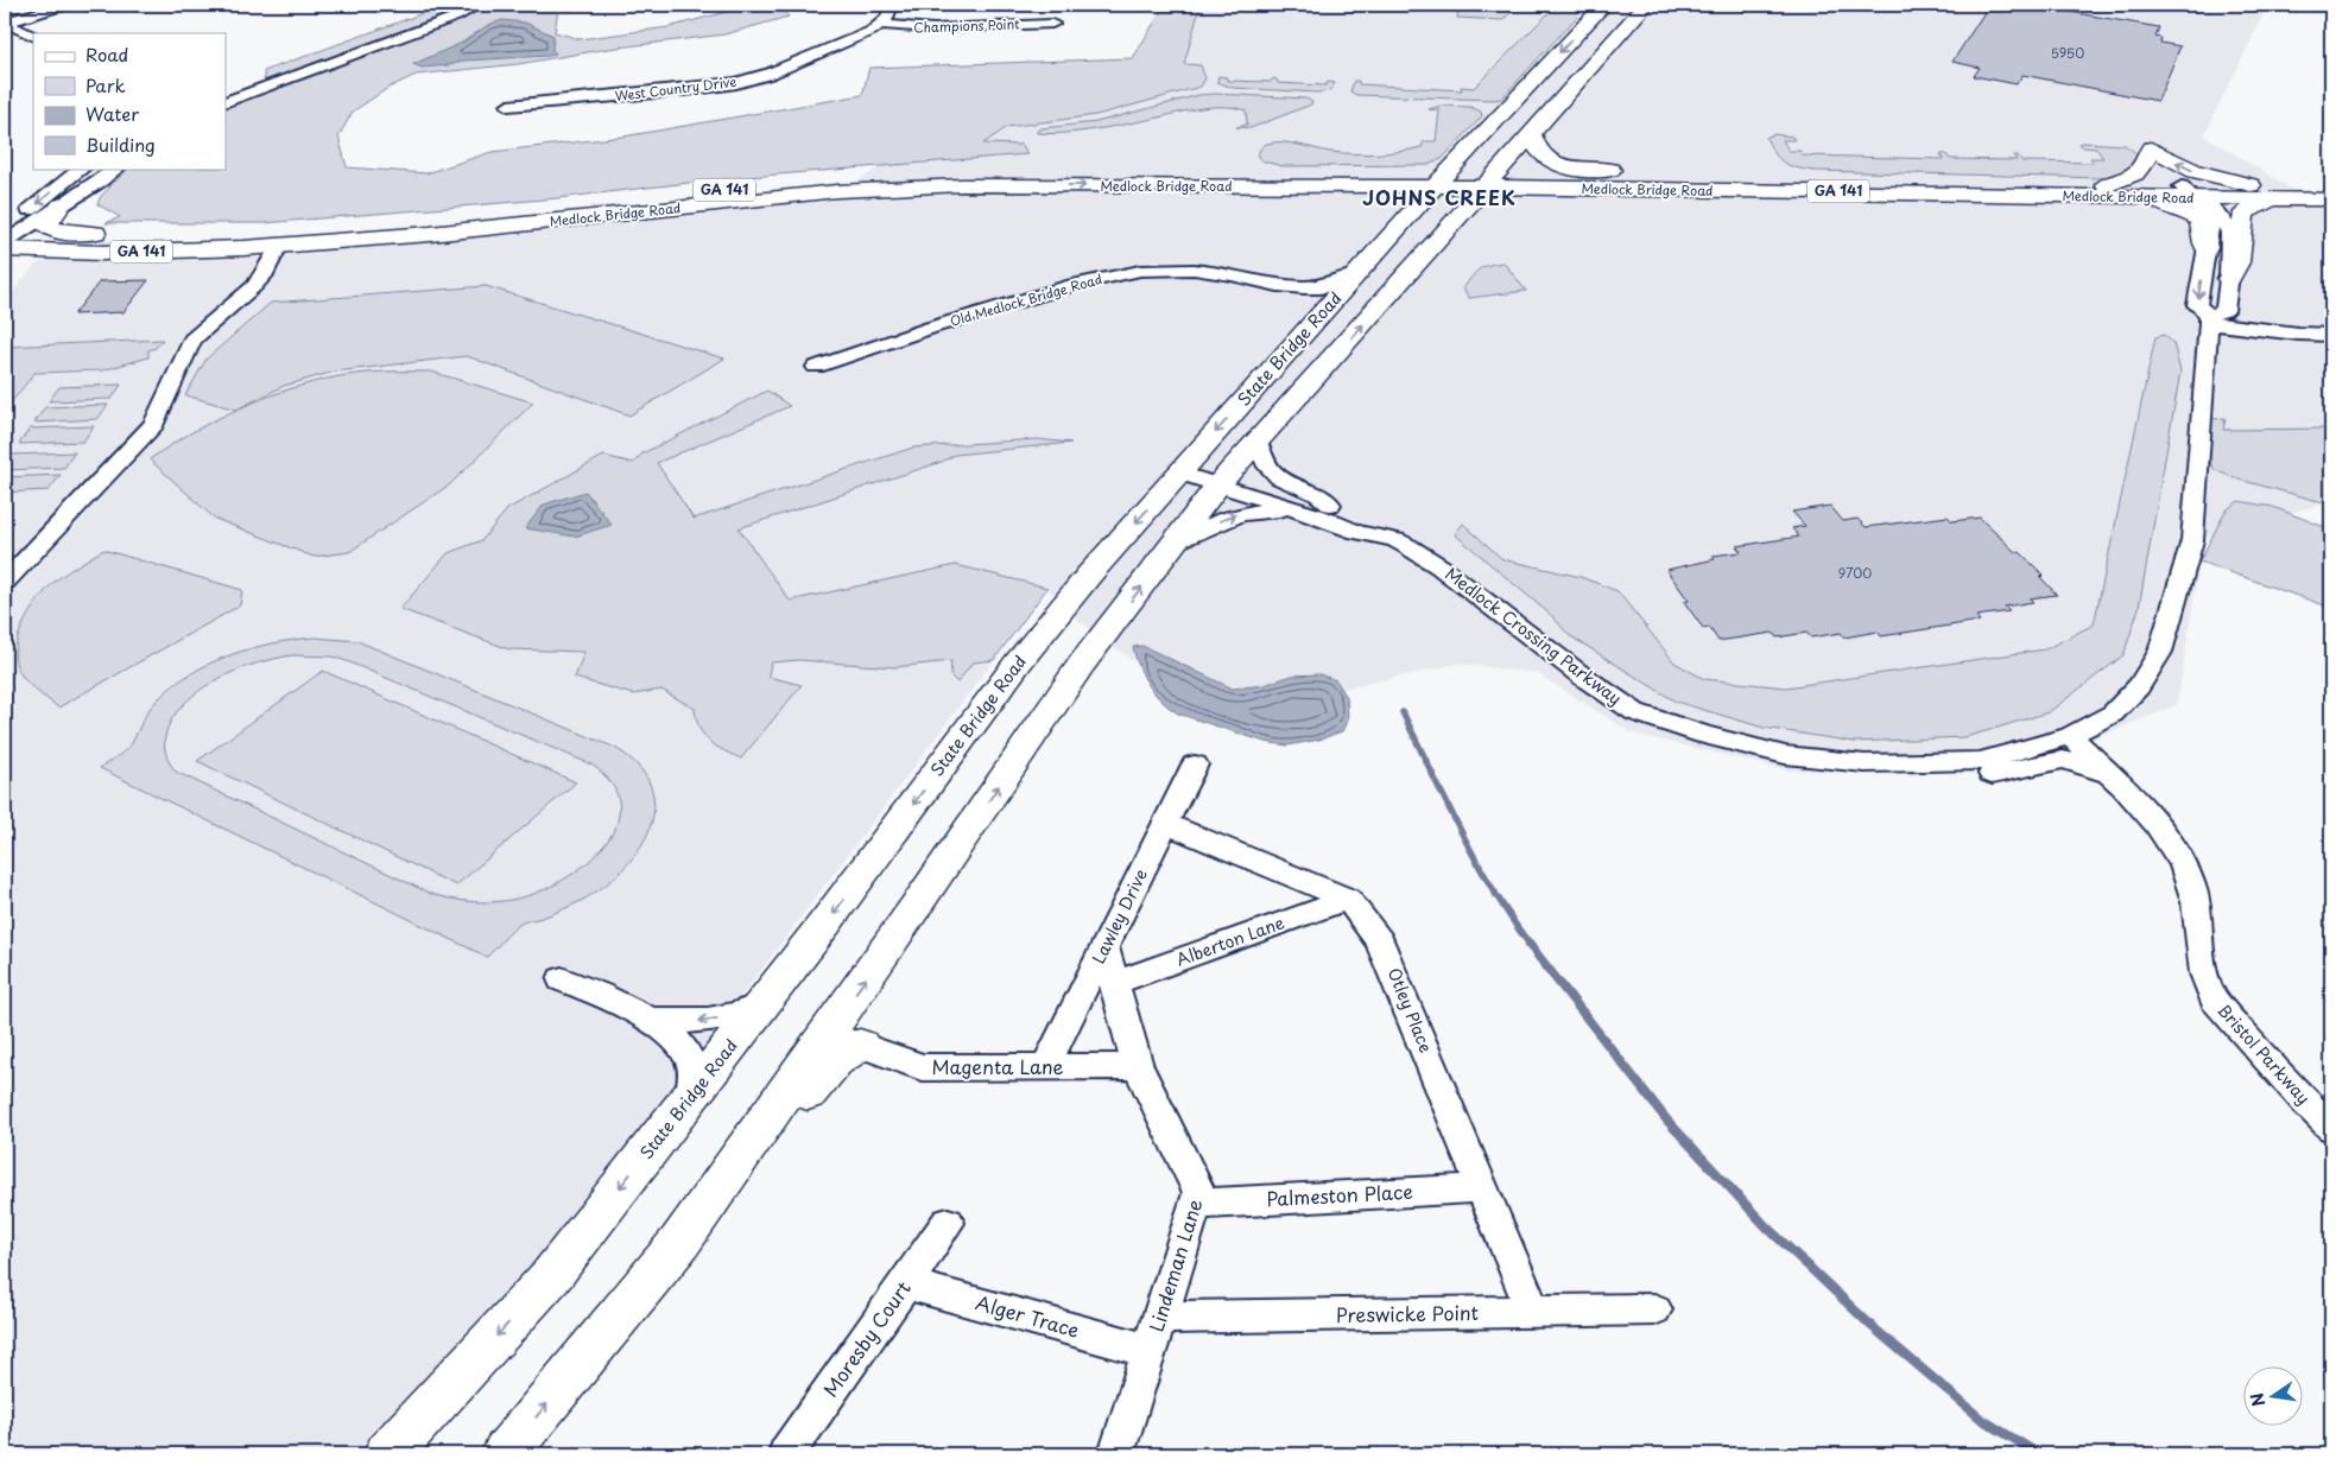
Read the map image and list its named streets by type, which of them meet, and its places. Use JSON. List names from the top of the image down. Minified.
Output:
{"streets":{"highway":["Medlock Bridge Road","GA 141","State Bridge Road"],"street":["Champions Point","West Country Drive","Old Medlock Bridge Road","Medlock Crossing Parkway","Lawley Drive","Alberton Lane","Otley Place","Bristol Parkway","Magenta Lane","Palmeston Place","Lindeman Lane","Preswicke Point","Alger Trace","Moresby Court"]},"crossings":[["Champions Point","West Country Drive"],["Medlock Bridge Road","State Bridge Road"],["Medlock Bridge Road","Medlock Crossing Parkway"],["Old Medlock Bridge Road","State Bridge Road"],["State Bridge Road","Medlock Crossing Parkway"],["Medlock Crossing Parkway","Bristol Parkway"],["Lawley Drive","Otley Place"],["Lawley Drive","Magenta Lane"],["Lawley Drive","Lindeman Lane"],["Alberton Lane","Otley Place"],["Alberton Lane","Lindeman Lane"],["Otley Place","Palmeston Place"],["Otley Place","Preswicke Point"],["Magenta Lane","Lindeman Lane"],["Palmeston Place","Lindeman Lane"],["Lindeman Lane","Preswicke Point"],["Lindeman Lane","Alger Trace"],["Alger Trace","Moresby Court"]],"districts":["JOHNS CREEK"],"house_numbers":["5950","9700"],"legend":["Road","Park","Water","Building"],"north":"left"}
